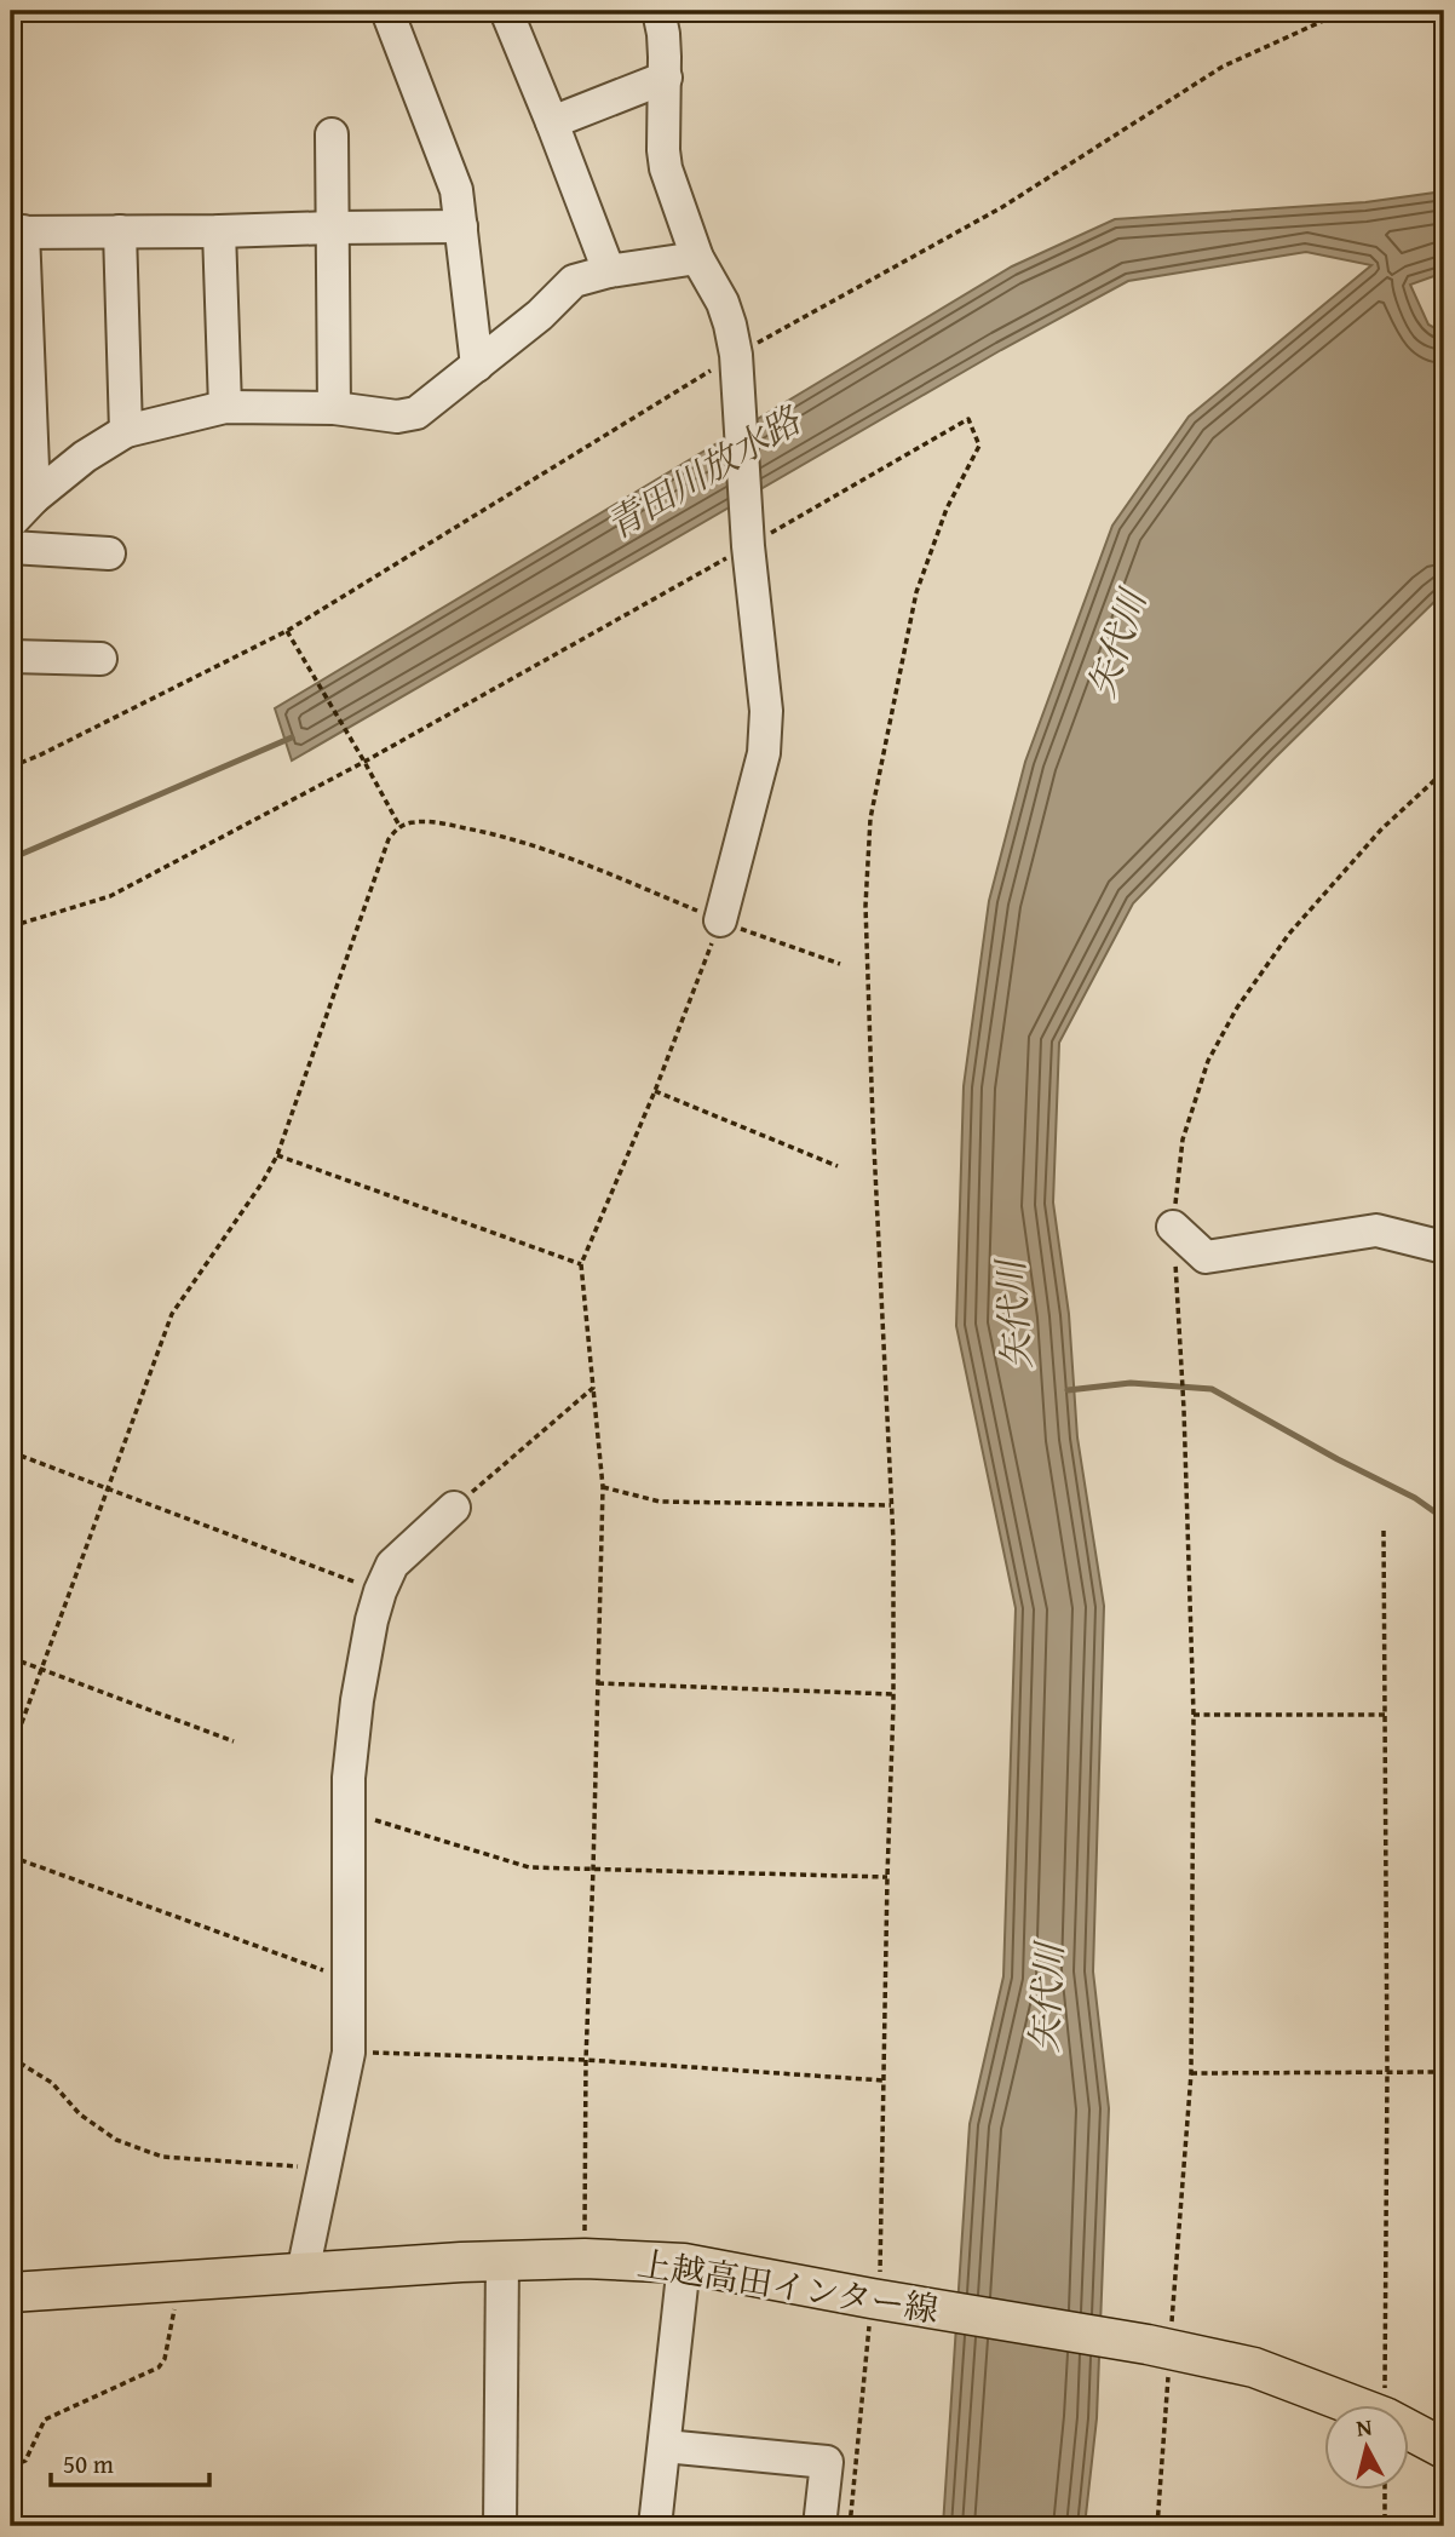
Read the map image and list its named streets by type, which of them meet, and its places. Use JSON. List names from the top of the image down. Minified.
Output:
{"streets":{"main road":["上越高田インター線"]},"water":["青田川放水路","矢代川"],"scale_bar":"50 m","north":"top"}
